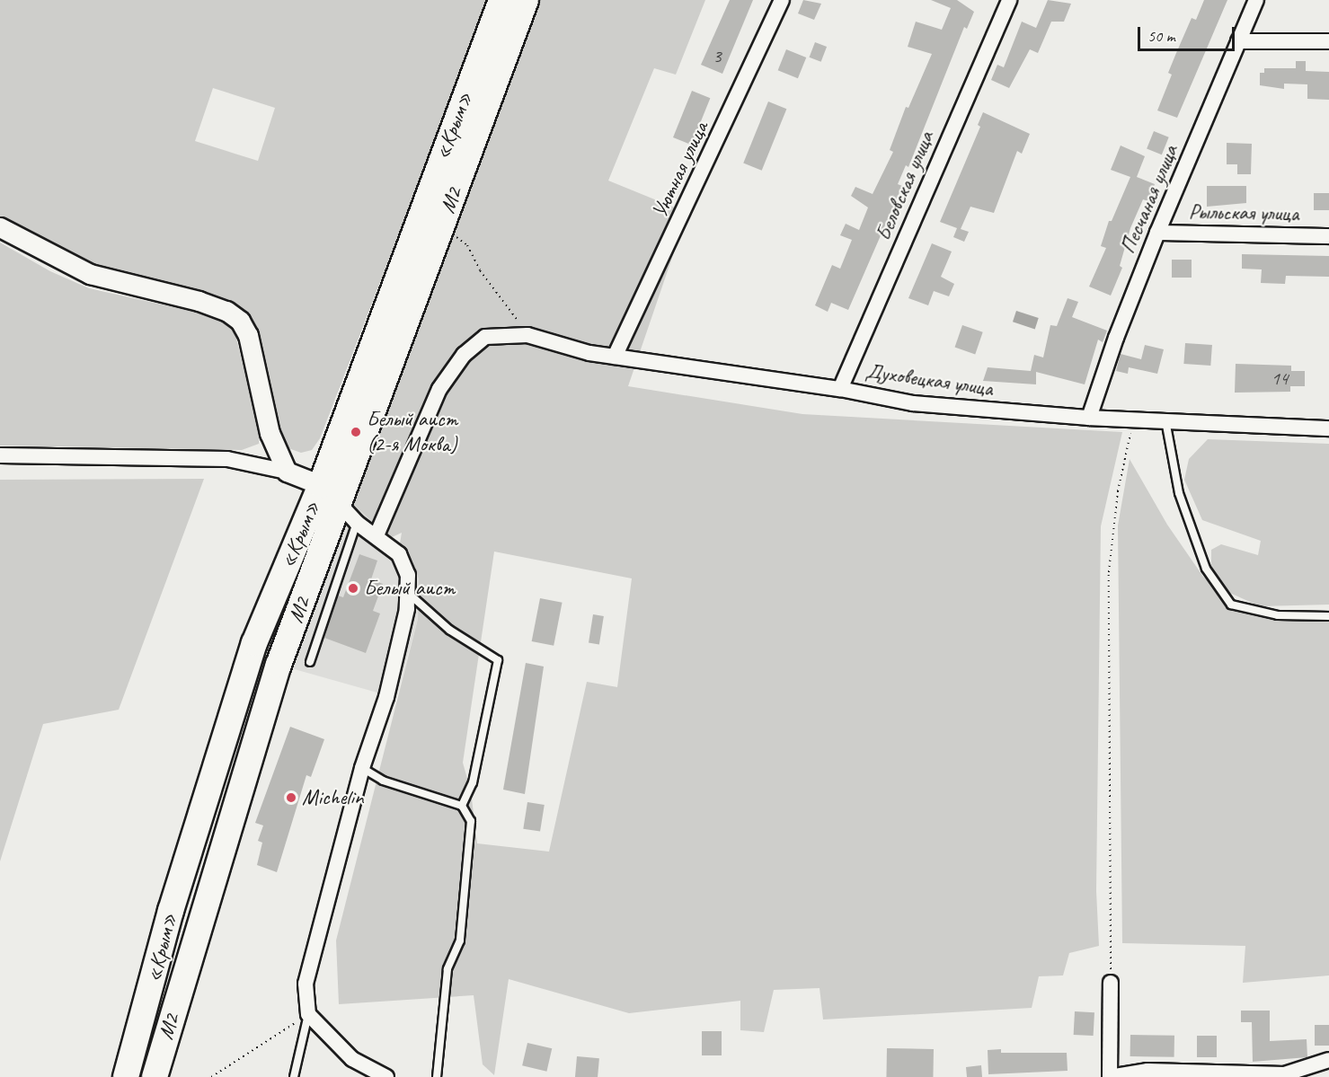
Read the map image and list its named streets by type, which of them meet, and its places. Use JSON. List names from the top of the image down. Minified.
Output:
{"streets":{"highway":["«Крым»","М2"],"street":["Уютная улица","Беловская улица","Песчаная улица","Рыльская улица","Духовецкая улица"]},"crossings":[["Уютная улица","Духовецкая улица"],["Беловская улица","Духовецкая улица"],["Песчаная улица","Рыльская улица"],["Песчаная улица","Духовецкая улица"]],"places":["Белый аист (2-я Моква)","Белый аист","Michelin"],"house_numbers":["3","14"],"scale_bar":"50 m"}
